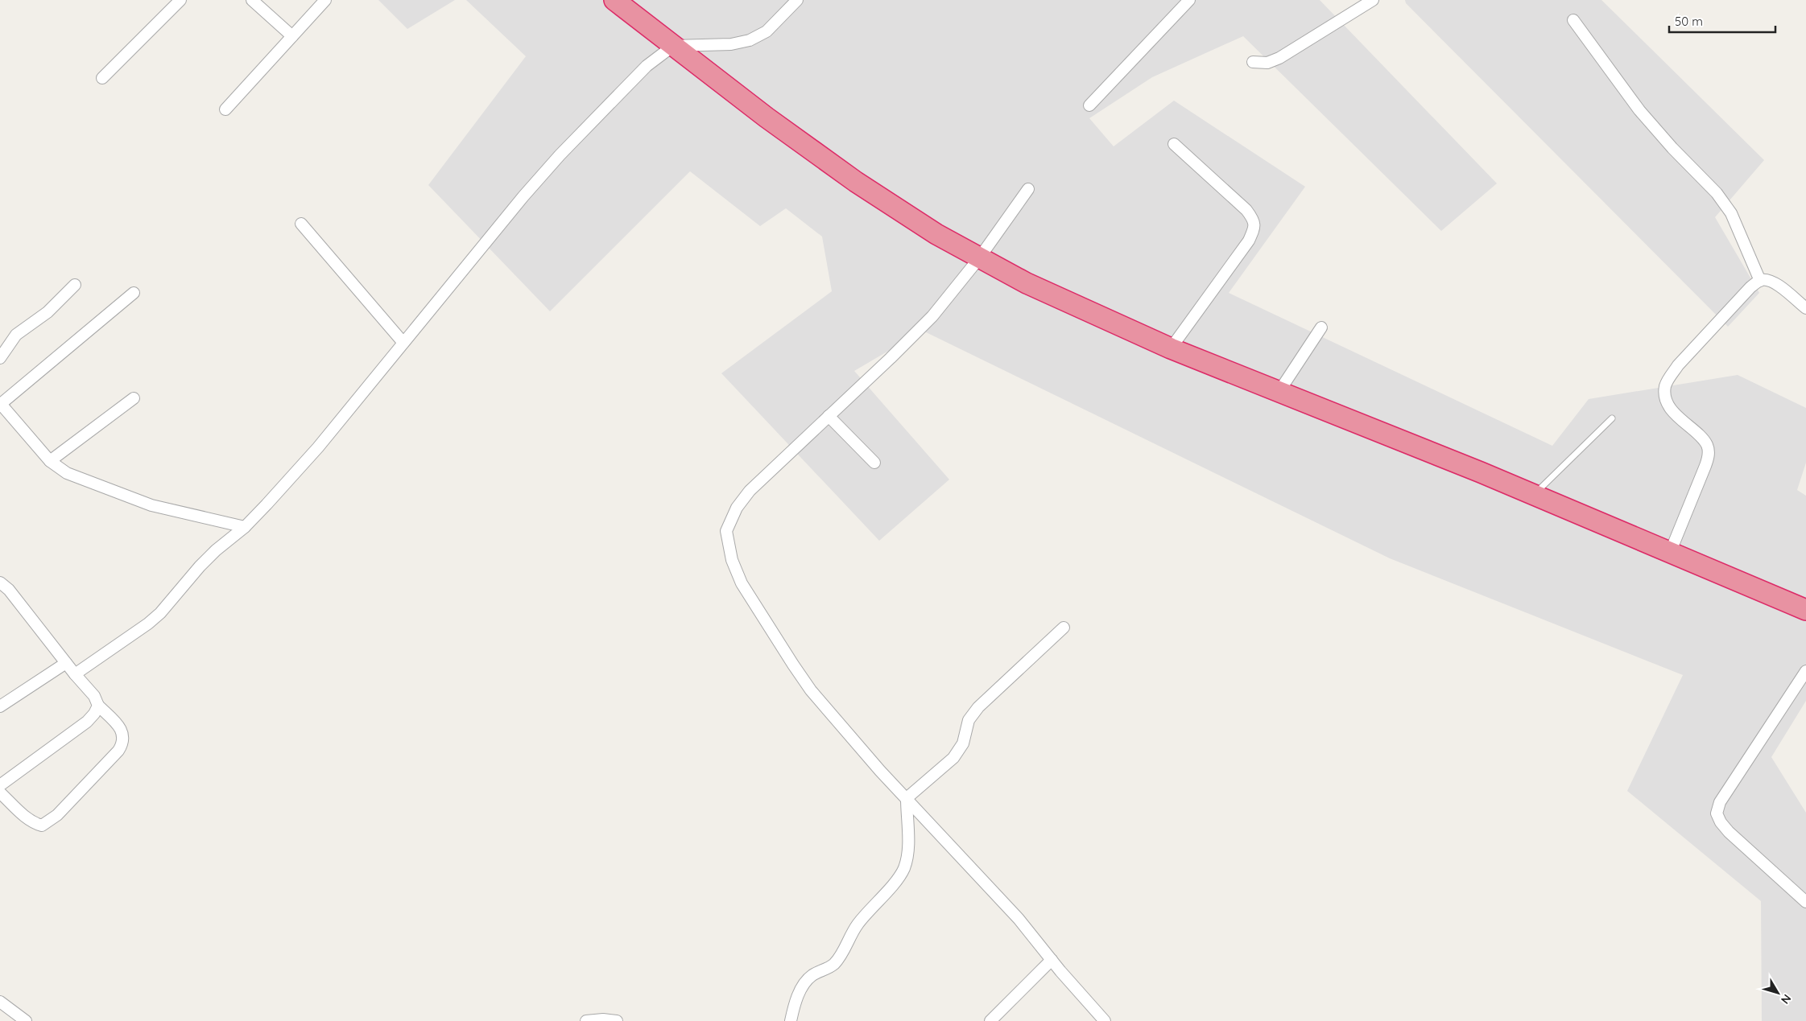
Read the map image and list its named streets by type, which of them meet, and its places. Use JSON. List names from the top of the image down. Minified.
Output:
{"scale_bar":"50 m","north":"bottom right"}
